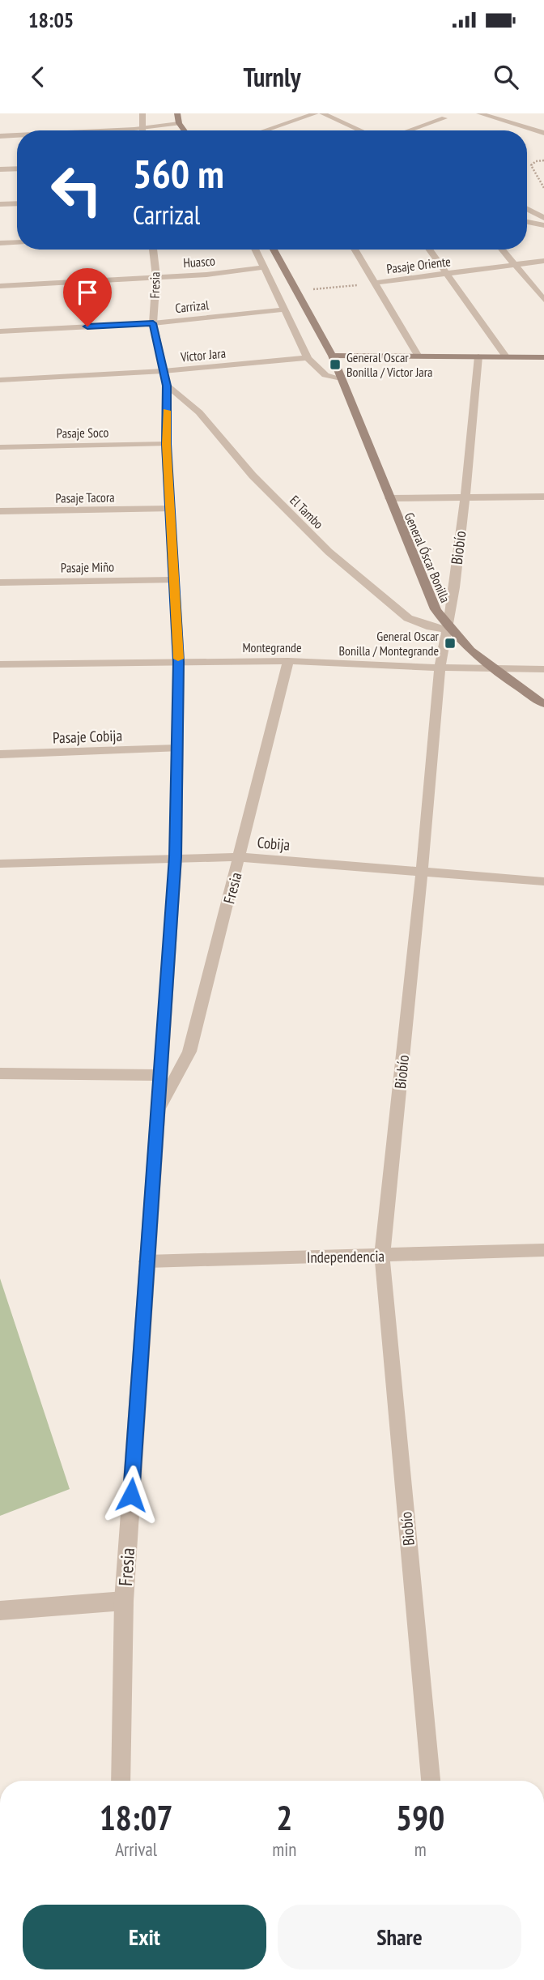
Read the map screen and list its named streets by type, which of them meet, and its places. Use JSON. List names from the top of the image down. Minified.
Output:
{"streets":{"main road":["General Óscar Bonilla"],"street":["Huasco","Pasaje Oriente","Fresia","Carrizal","Víctor Jara","Pasaje Soco","Pasaje Tacora","El Tambo","Biobío","Pasaje Miño","Montegrande","Pasaje Cobija","Cobija","Independencia"]},"crossings":[["Huasco","Fresia"],["Pasaje Oriente","General Óscar Bonilla"],["Fresia","Carrizal"],["Fresia","Víctor Jara"],["Fresia","Pasaje Soco"],["Fresia","Pasaje Tacora"],["Fresia","El Tambo"],["Fresia","Pasaje Miño"],["Fresia","Montegrande"],["Fresia","Pasaje Cobija"],["Fresia","Cobija"],["Fresia","Independencia"],["El Tambo","Biobío"],["El Tambo","General Óscar Bonilla"],["Biobío","General Óscar Bonilla"],["Biobío","Montegrande"],["Biobío","Cobija"],["Biobío","Independencia"],["General Óscar Bonilla","Montegrande"]],"places":{"transit":["General Oscar Bonilla / Victor Jara","General Oscar Bonilla / Montegrande"]},"page":{"status":"18:05","header":"Turnly","turn":["560 m","Carrizal"],"eta":["18:07","Arrival","2","min","590","m"],"buttons":["Exit","Share"]}}
